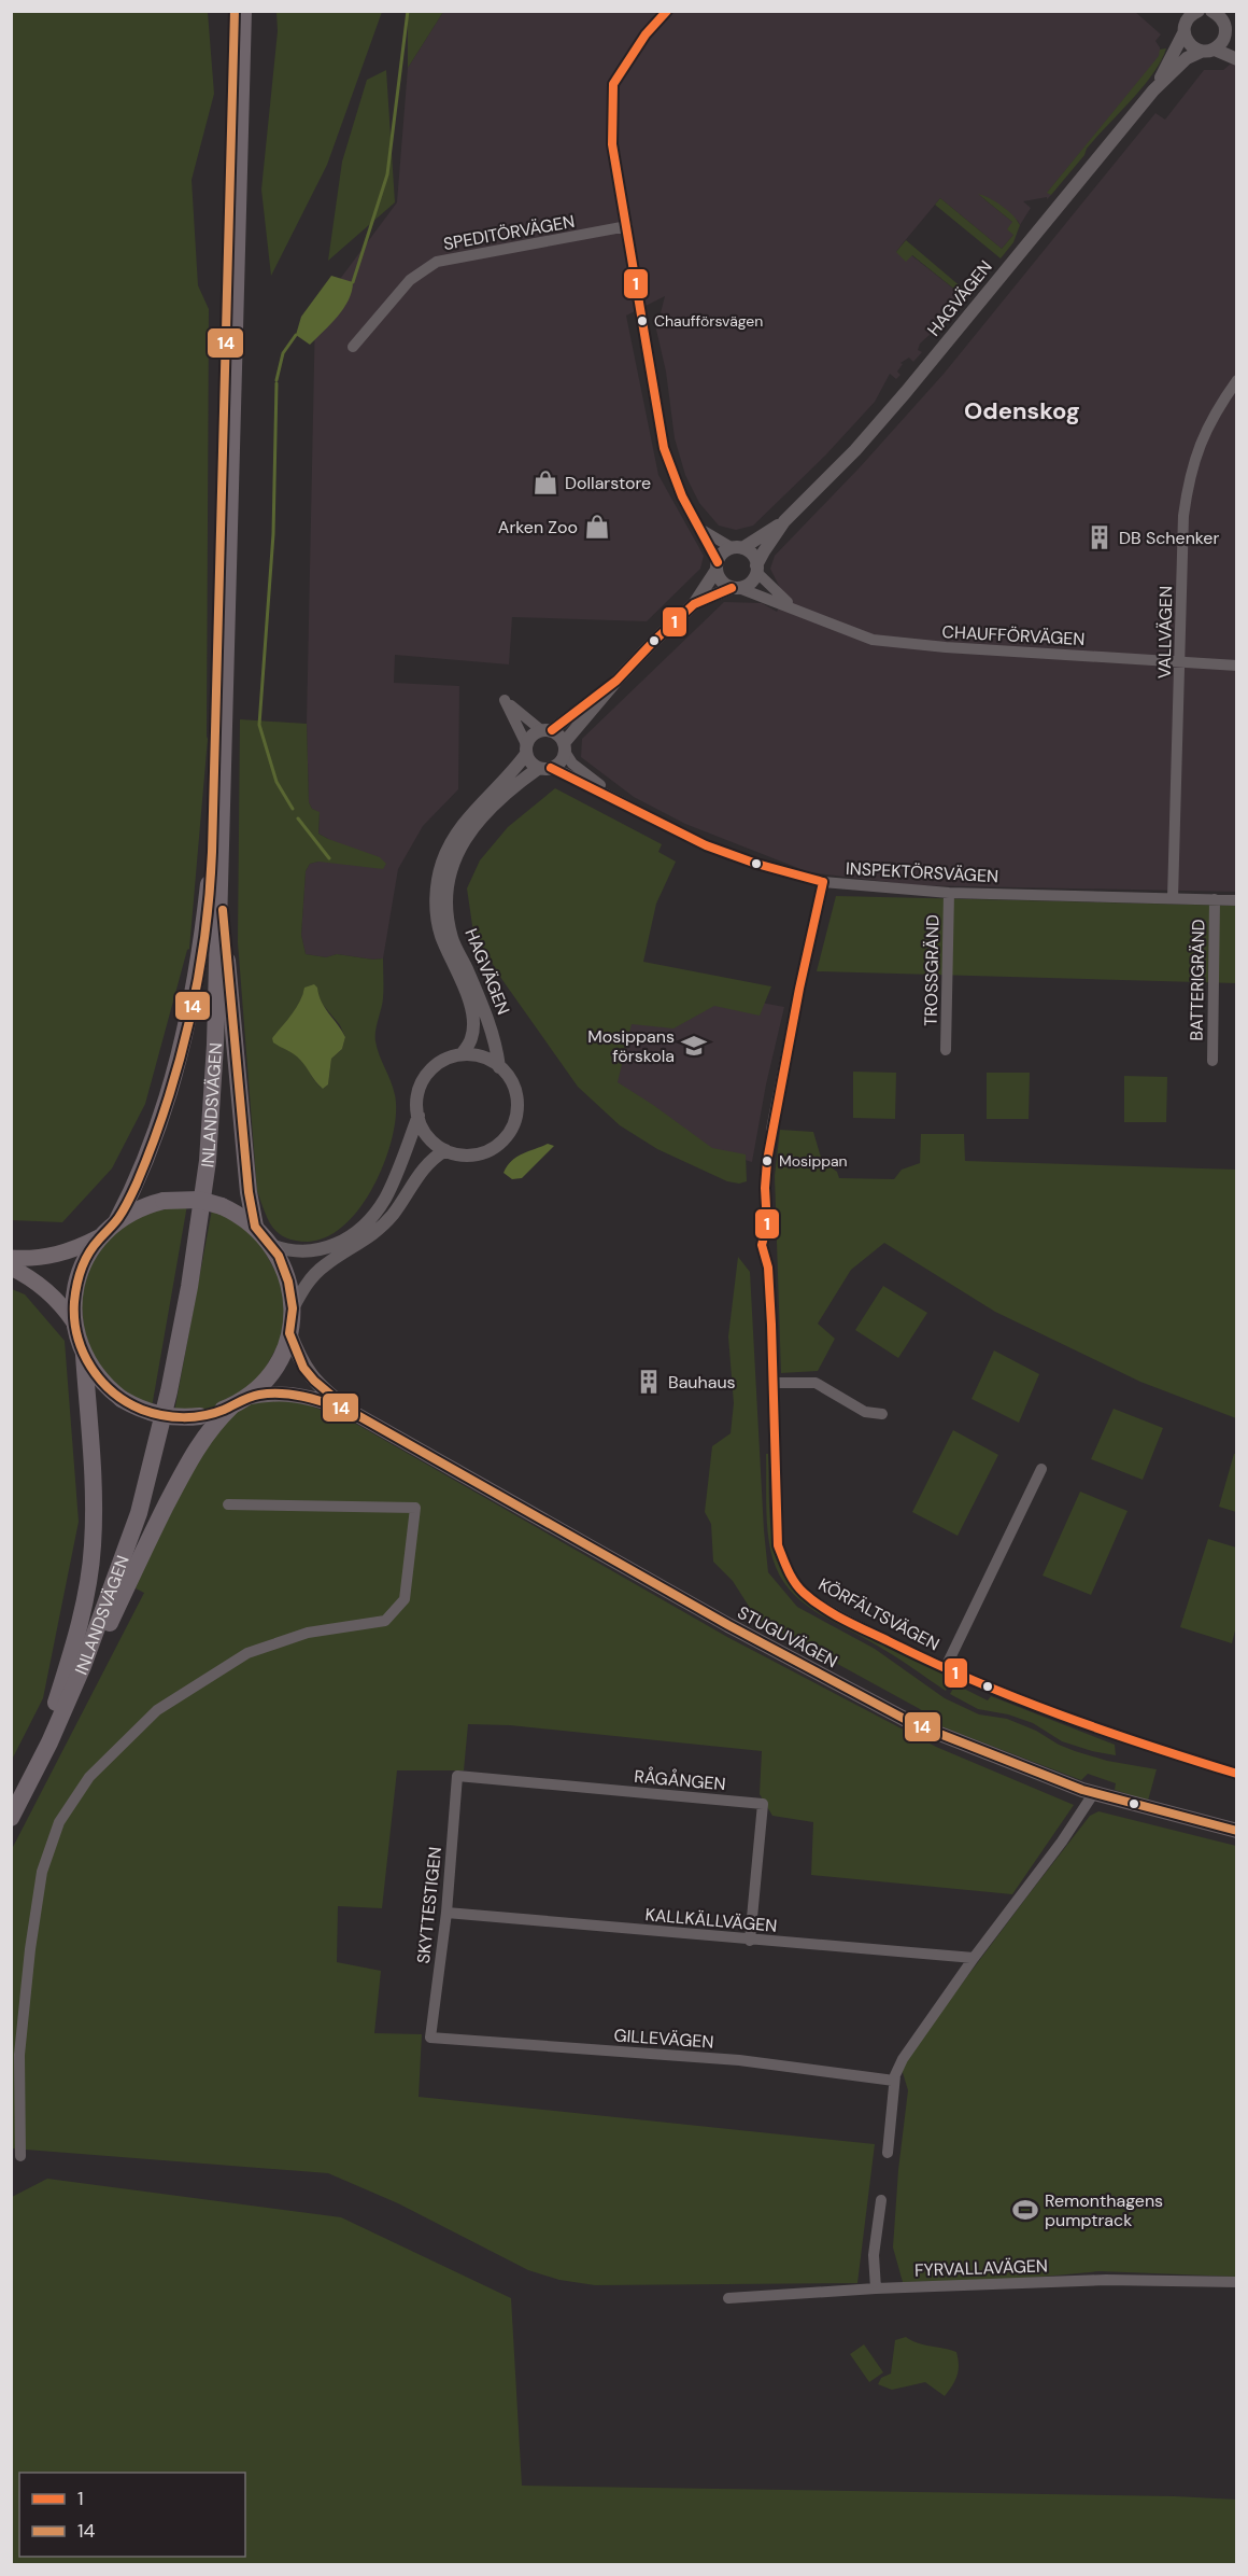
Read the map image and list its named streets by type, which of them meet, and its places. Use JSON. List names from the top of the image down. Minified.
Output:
{"streets":{"highway":["INLANDSVÄGEN"],"main road":["STUGUVÄGEN"],"street":["SPEDITÖRVÄGEN","HAGVÄGEN","VALLVÄGEN","CHAUFFÖRVÄGEN","INSPEKTÖRSVÄGEN","TROSSGRÄND","BATTERIGRÄND","KÖRFÄLTSVÄGEN","RÅGÅNGEN","SKYTTESTIGEN","KALLKÄLLVÄGEN","GILLEVÄGEN","FYRVALLAVÄGEN"]},"crossings":[["HAGVÄGEN","CHAUFFÖRVÄGEN"],["HAGVÄGEN","INSPEKTÖRSVÄGEN"],["VALLVÄGEN","CHAUFFÖRVÄGEN"],["VALLVÄGEN","INSPEKTÖRSVÄGEN"],["INSPEKTÖRSVÄGEN","TROSSGRÄND"],["INSPEKTÖRSVÄGEN","BATTERIGRÄND"],["RÅGÅNGEN","SKYTTESTIGEN"],["RÅGÅNGEN","KALLKÄLLVÄGEN"],["SKYTTESTIGEN","KALLKÄLLVÄGEN"],["SKYTTESTIGEN","GILLEVÄGEN"]],"districts":["Odenskog"],"places":{"other":["Chaufförsvägen","Mosippan"],"shop":["Dollarstore","Arken Zoo"],"building":["DB Schenker","Bauhaus"],"school or university":["Mosippans förskola"],"sports":["Remonthagens pumptrack"]},"lines":["transit line 1","transit line 14"],"legend":["1","14"]}
